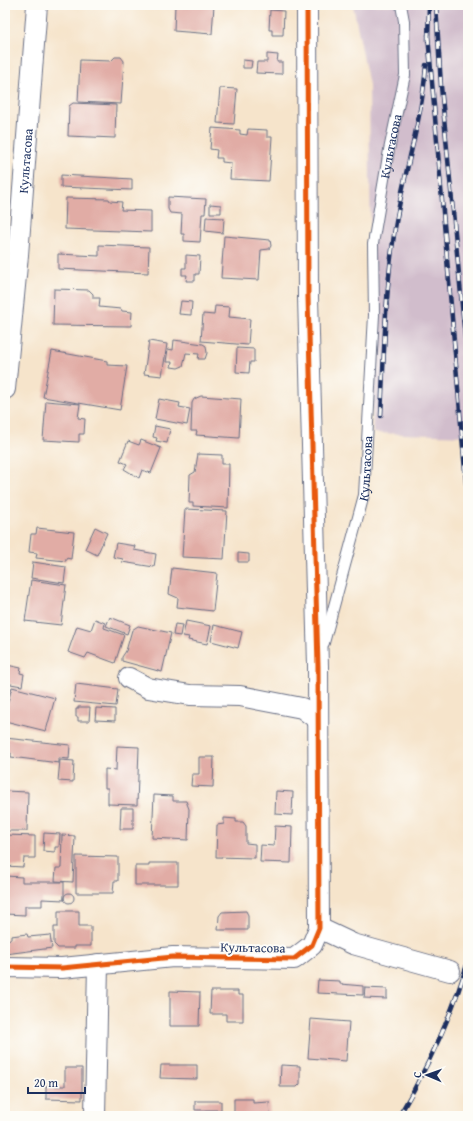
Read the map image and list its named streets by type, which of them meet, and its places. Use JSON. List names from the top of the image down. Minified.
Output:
{"streets":{"street":["Культасова"]},"scale_bar":"20 m","north":"left"}
